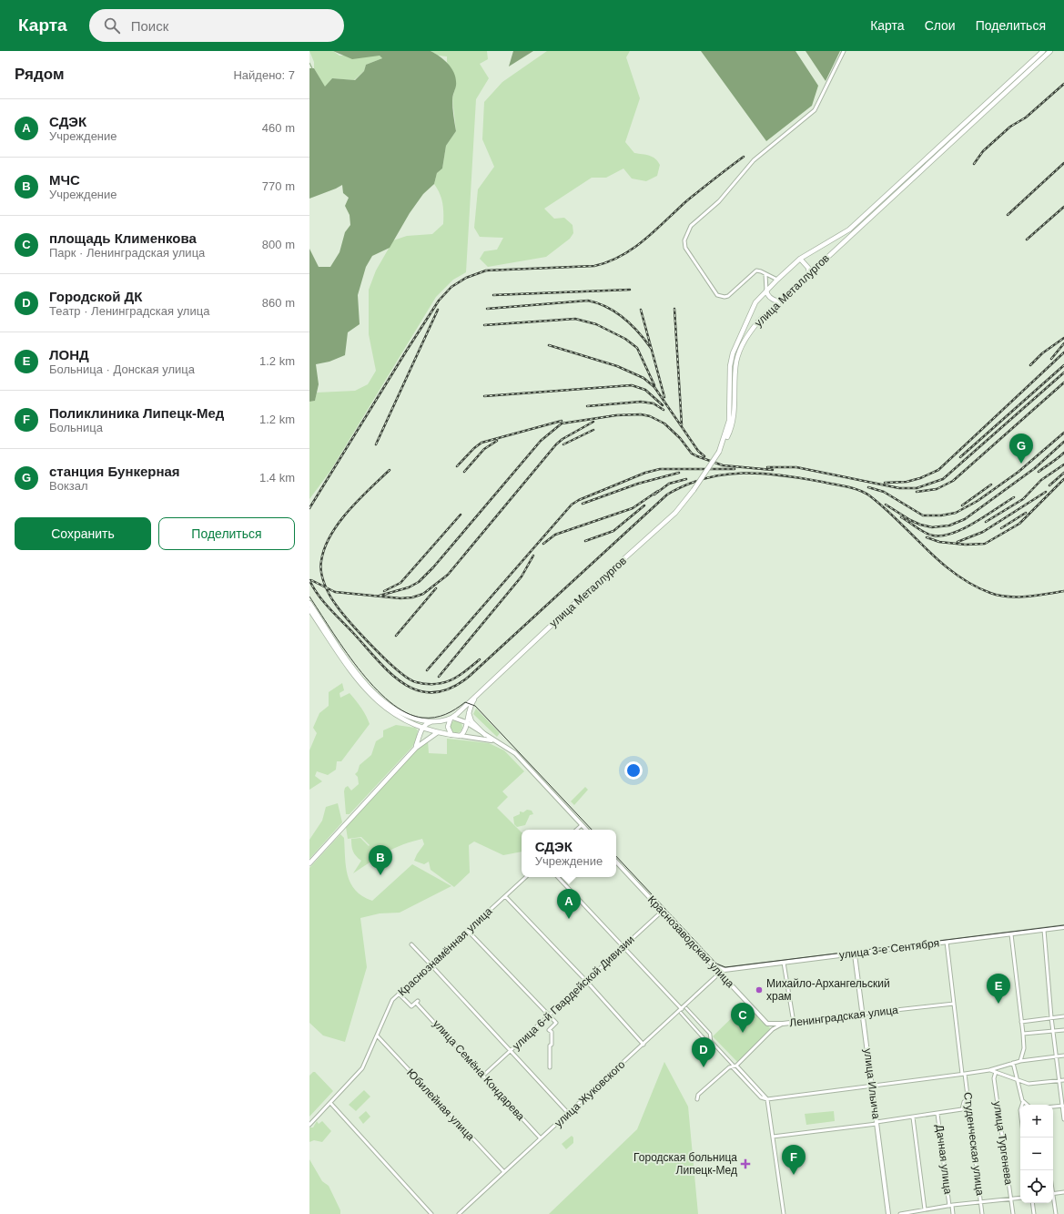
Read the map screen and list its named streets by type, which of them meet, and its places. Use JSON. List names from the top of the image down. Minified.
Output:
{"streets":{"main road":["улица Металлургов"],"street":["Краснозаводская улица","улица 3-е Сентября","Краснознамённая улица","улица 6-й Гвардейской Дивизии","Ленинградская улица","улица Семёна Кондарева","улица Ильича","улица Жуковского","Юбилейная улица","улица Тургенева","Студенческая улица","Дачная улица"]},"crossings":[["Краснозаводская улица","улица 3-е Сентября"],["Краснозаводская улица","улица 6-й Гвардейской Дивизии"],["Краснозаводская улица","Ленинградская улица"],["Краснозаводская улица","улица Жуковского"],["улица 3-е Сентября","улица Ильича"],["улица 3-е Сентября","Студенческая улица"],["Краснознамённая улица","улица Семёна Кондарева"],["Краснознамённая улица","Юбилейная улица"],["улица 6-й Гвардейской Дивизии","улица Семёна Кондарева"],["Ленинградская улица","улица Ильича"],["Ленинградская улица","Студенческая улица"],["улица Семёна Кондарева","улица Жуковского"],["улица Жуковского","Юбилейная улица"]],"places":{"other":["Михайло-Архангельский храм"],"health":["Городская больница Липецк-Мед"]},"page":{"header":"Карта","search":"Поиск","nav":["Карта","Слои","Поделиться"],"heading":["Рядом","Найдено: 7"],"list":[{"mark":"A","name":"СДЭК","note":"Учреждение","value":"460 m"},{"mark":"B","name":"МЧС","note":"Учреждение","value":"770 m"},{"mark":"C","name":"площадь Клименкова","note":"Парк · Ленинградская улица","value":"800 m"},{"mark":"D","name":"Городской ДК","note":"Театр · Ленинградская улица","value":"860 m"},{"mark":"E","name":"ЛОНД","note":"Больница · Донская улица","value":"1.2 km"},{"mark":"F","name":"Поликлиника Липецк-Мед","note":"Больница","value":"1.2 km"},{"mark":"G","name":"станция Бункерная","note":"Вокзал","value":"1.4 km"}],"pins":["G","B","A","E","C","D","F"],"buttons":["Сохранить","Поделиться"],"popup":["СДЭК","Учреждение"],"map_buttons":["+","−"]}}
